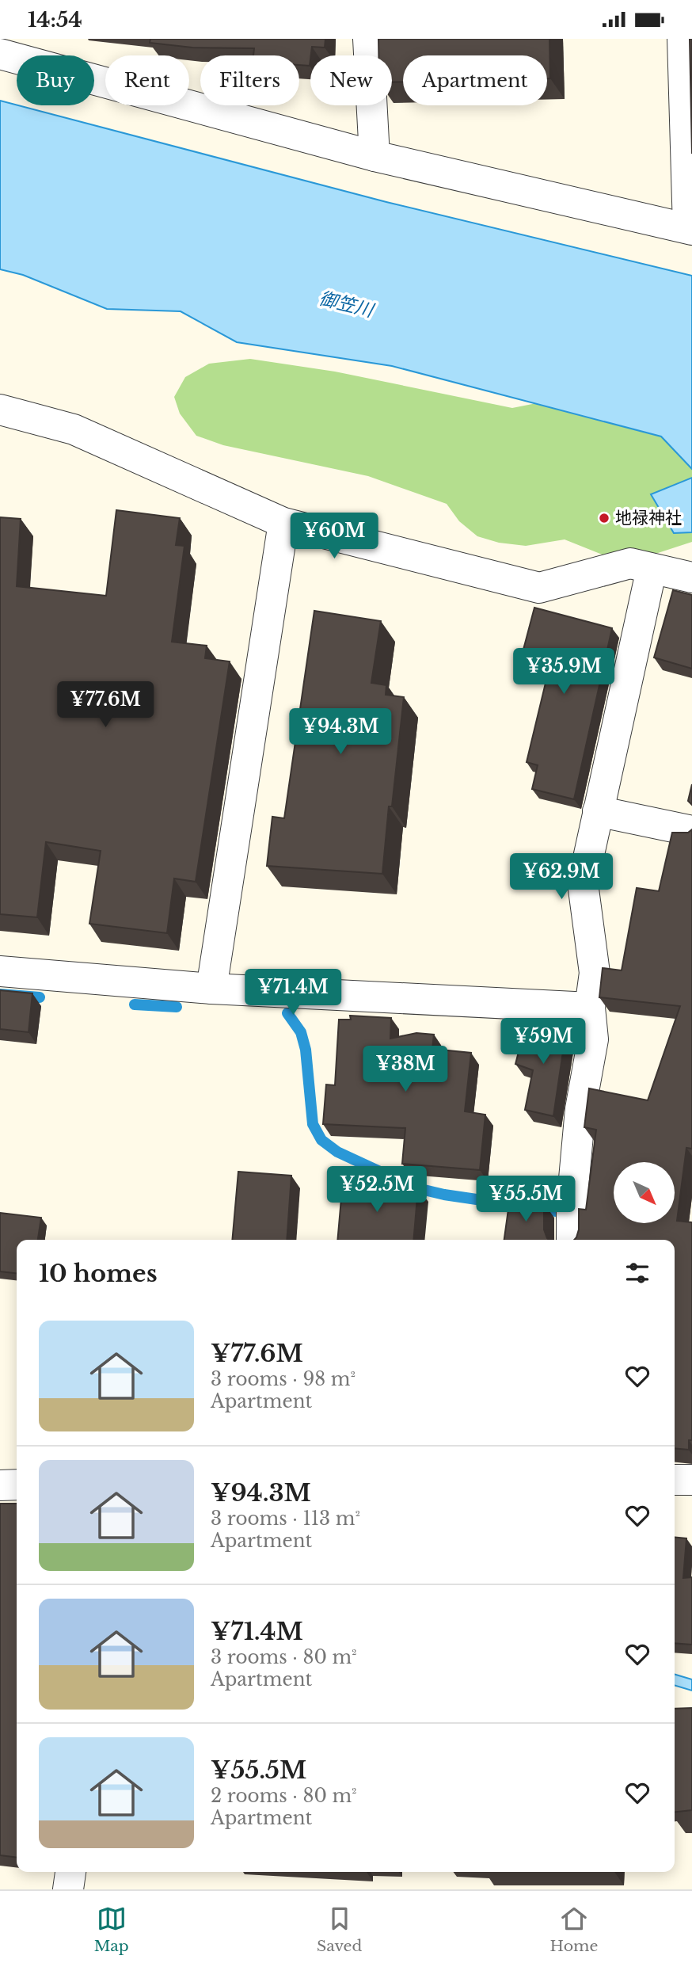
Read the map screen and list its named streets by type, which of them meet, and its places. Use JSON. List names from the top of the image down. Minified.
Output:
{"water":["御笠川"],"places":["地禄神社"],"north":"bottom right","page":{"status":"14:54","chip":["Buy","Rent","Filters","New","Apartment"],"price":["¥60M","¥35.9M","¥77.6M","¥94.3M","¥62.9M","¥71.4M","¥59M","¥38M","¥52.5M","¥55.5M"],"heading":"10 homes","list":[{"name":"¥77.6M","note":"3 rooms · 98 m² · Apartment"},{"name":"¥94.3M","note":"3 rooms · 113 m² · Apartment"},{"name":"¥71.4M","note":"3 rooms · 80 m² · Apartment"},{"name":"¥55.5M","note":"2 rooms · 80 m² · Apartment"}],"tabs":["Map","Saved","Home"]}}
